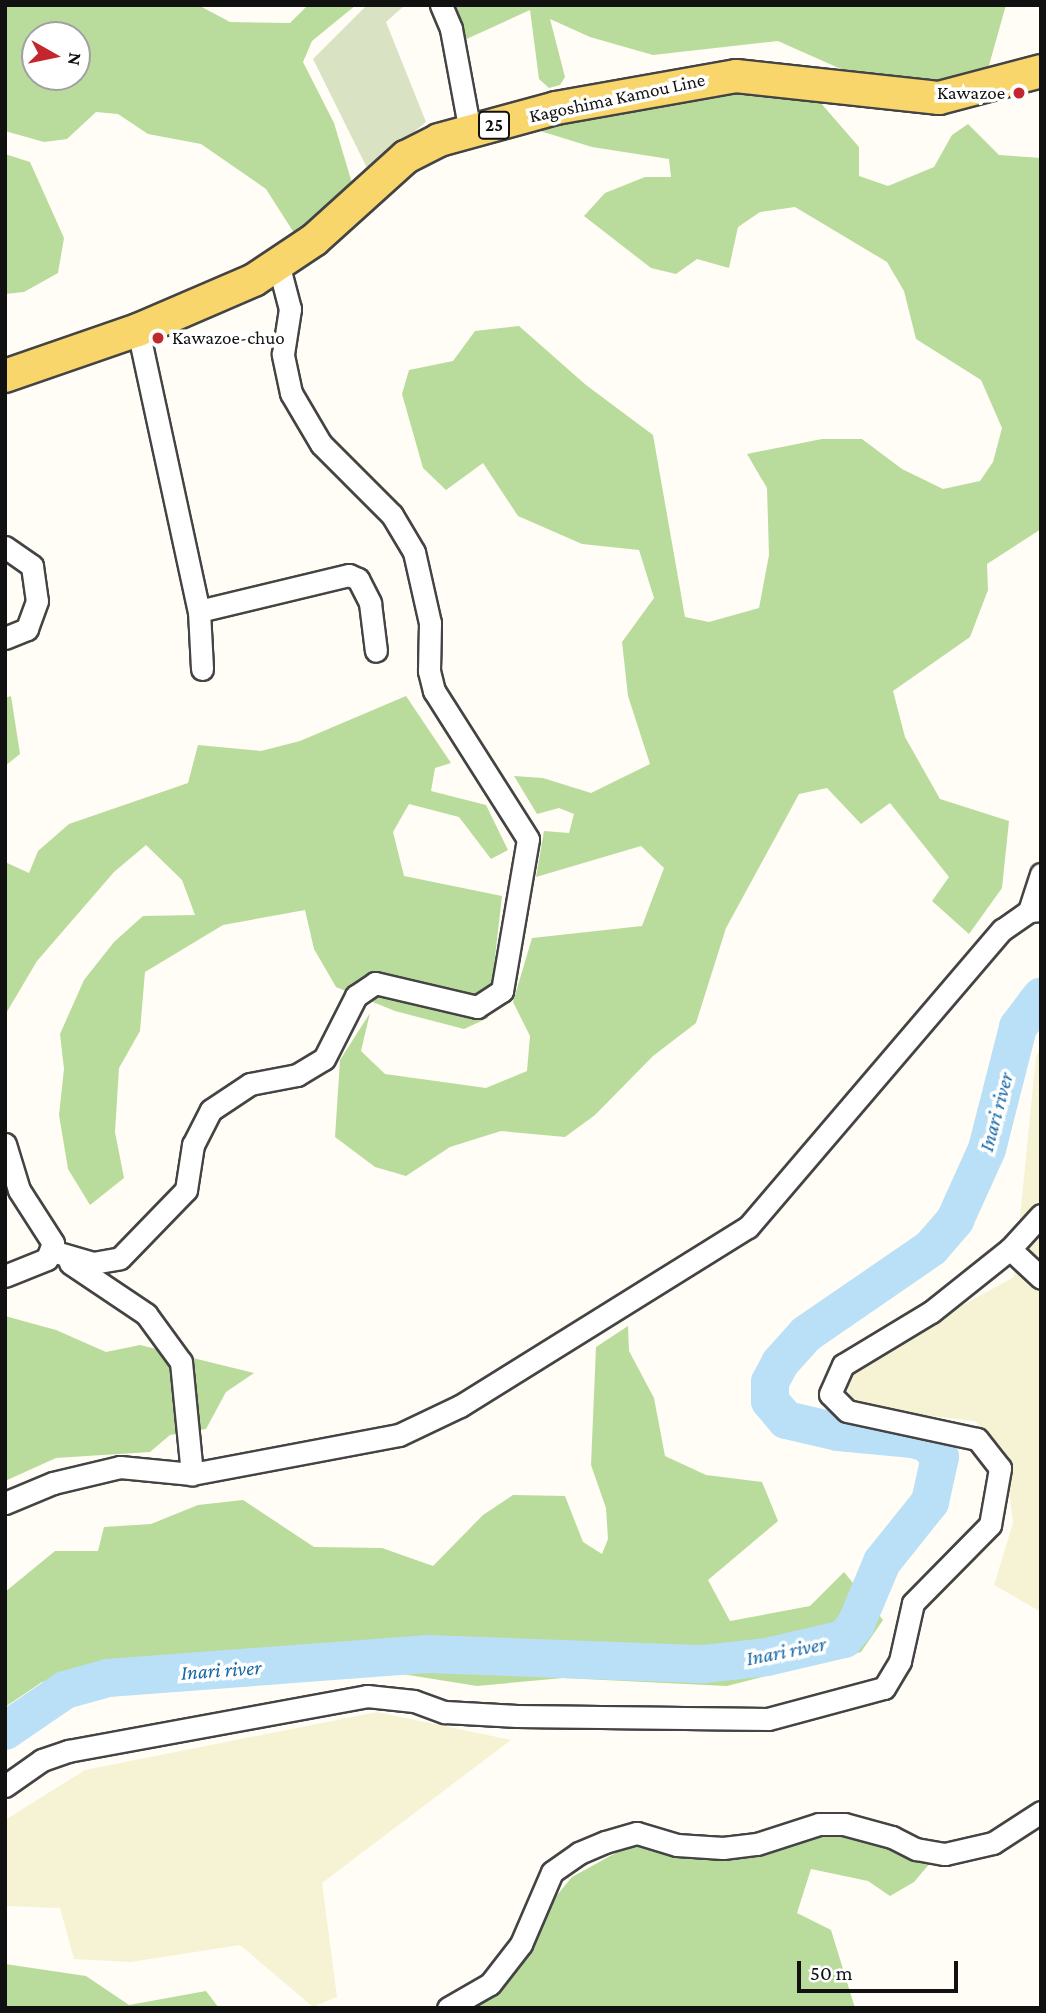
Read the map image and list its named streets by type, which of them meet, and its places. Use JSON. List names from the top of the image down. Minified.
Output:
{"streets":{"main road":["Kagoshima Kamou Line","25"]},"water":["Inari river"],"places":["Kawazoe","Kawazoe-chuo"],"scale_bar":"50 m","north":"right"}
